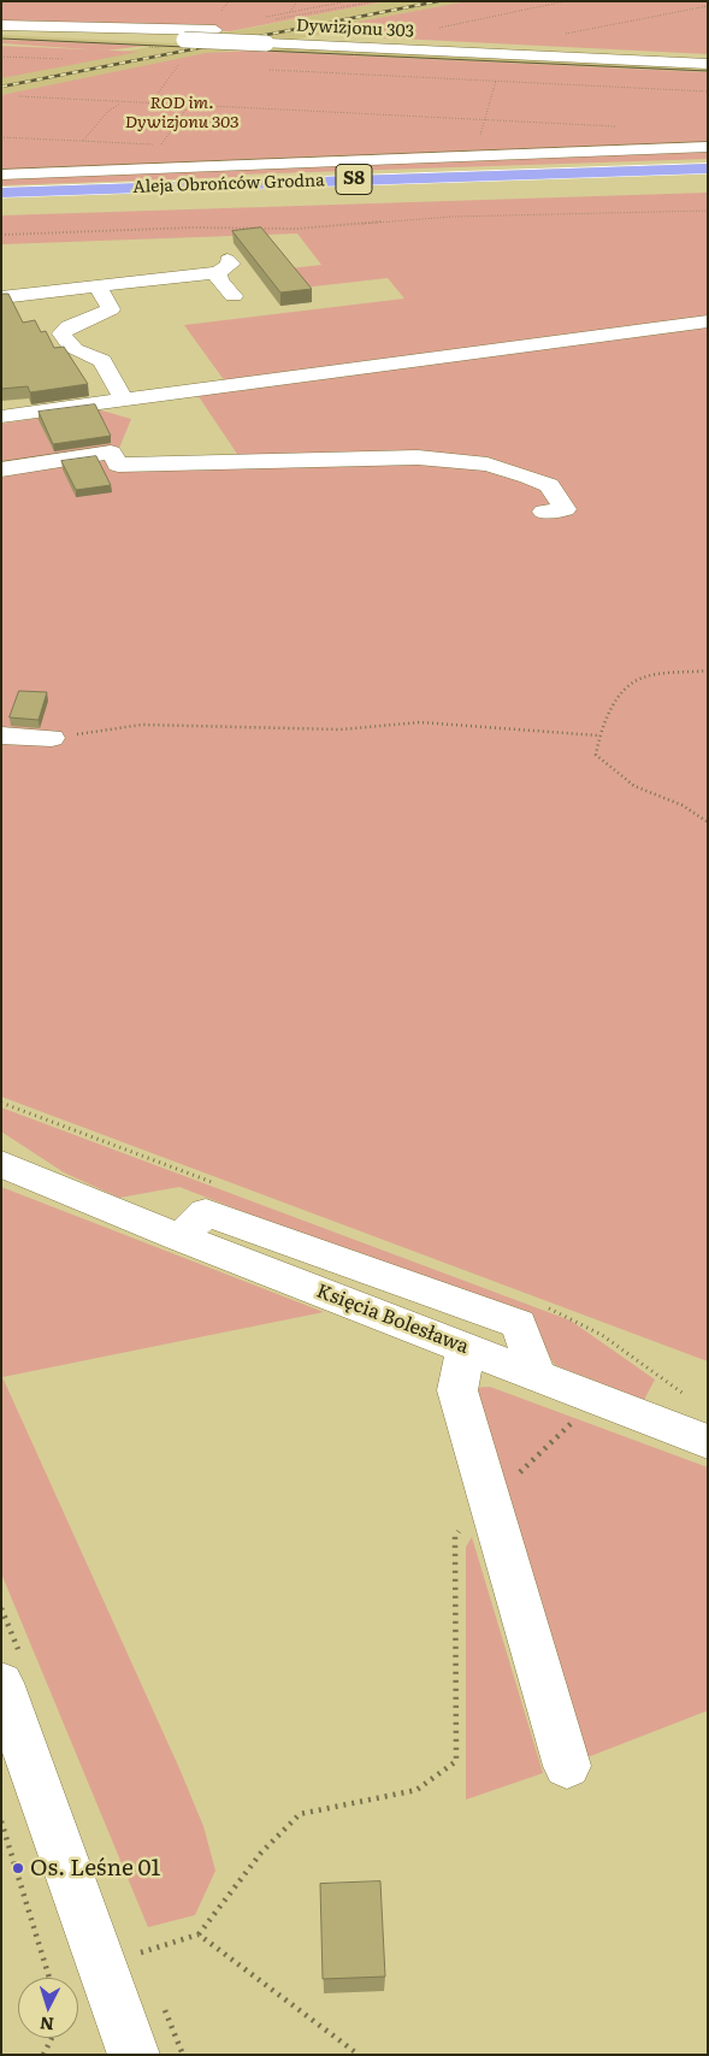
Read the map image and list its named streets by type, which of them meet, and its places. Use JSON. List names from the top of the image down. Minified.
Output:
{"streets":{"highway":["S8","Aleja Obrońców Grodna"],"street":["Dywizjonu 303","Księcia Bolesława"]},"parks":["ROD im. Dywizjonu 303"],"places":["Os. Leśne 01"],"north":"bottom"}
